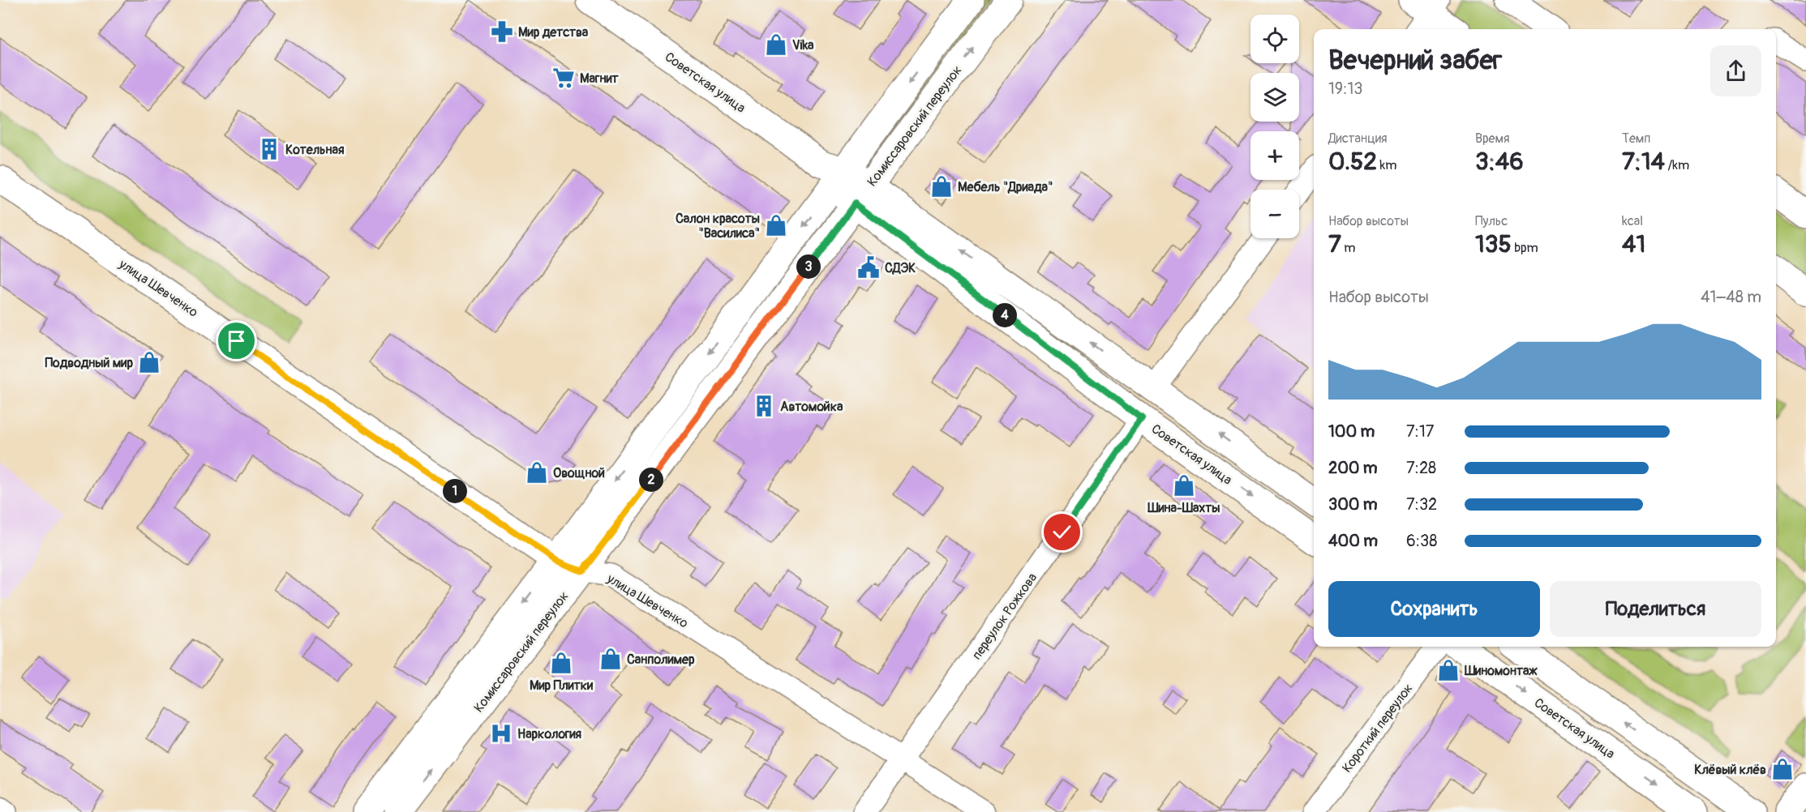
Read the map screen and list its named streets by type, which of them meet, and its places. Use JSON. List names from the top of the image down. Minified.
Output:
{"streets":{"main road":["Советская улица","Комиссаровский переулок","улица Шевченко"],"street":["переулок Рожкова","Короткий переулок"]},"crossings":[["Советская улица","Комиссаровский переулок"],["Советская улица","переулок Рожкова"],["Комиссаровский переулок","улица Шевченко"],["улица Шевченко","переулок Рожкова"]],"places":{"pharmacy":["Мир детства"],"shop":["Vika","Мебель \"Дриада\"","Салон красоты \"Василиса\"","Подводный мир","Овощной","Шина-Шахты","Санполимер","Мир Плитки","Шиномонтаж","Клёвый клёв"],"supermarket":["Магнит"],"building":["Котельная","Автомойка"],"public building":["СДЭК"],"hospital":["Наркология"]},"page":{"map_buttons":["+","−"],"heading":["Вечерний забег","19:13"],"stats":[["Дистанция","0.52 km"],["Время","3:46"],["Темп","7:14 /km"],["Набор высоты","7 m"],["Пульс","135 bpm"],["kcal","41"]],"pins":["3","4","2","1"],"chart":["Набор высоты","41–48 m"],"list":[{"name":"100 m","note":"7:17"},{"name":"200 m","note":"7:28"},{"name":"300 m","note":"7:32"},{"name":"400 m","note":"6:38"}],"buttons":["Сохранить","Поделиться"]}}
